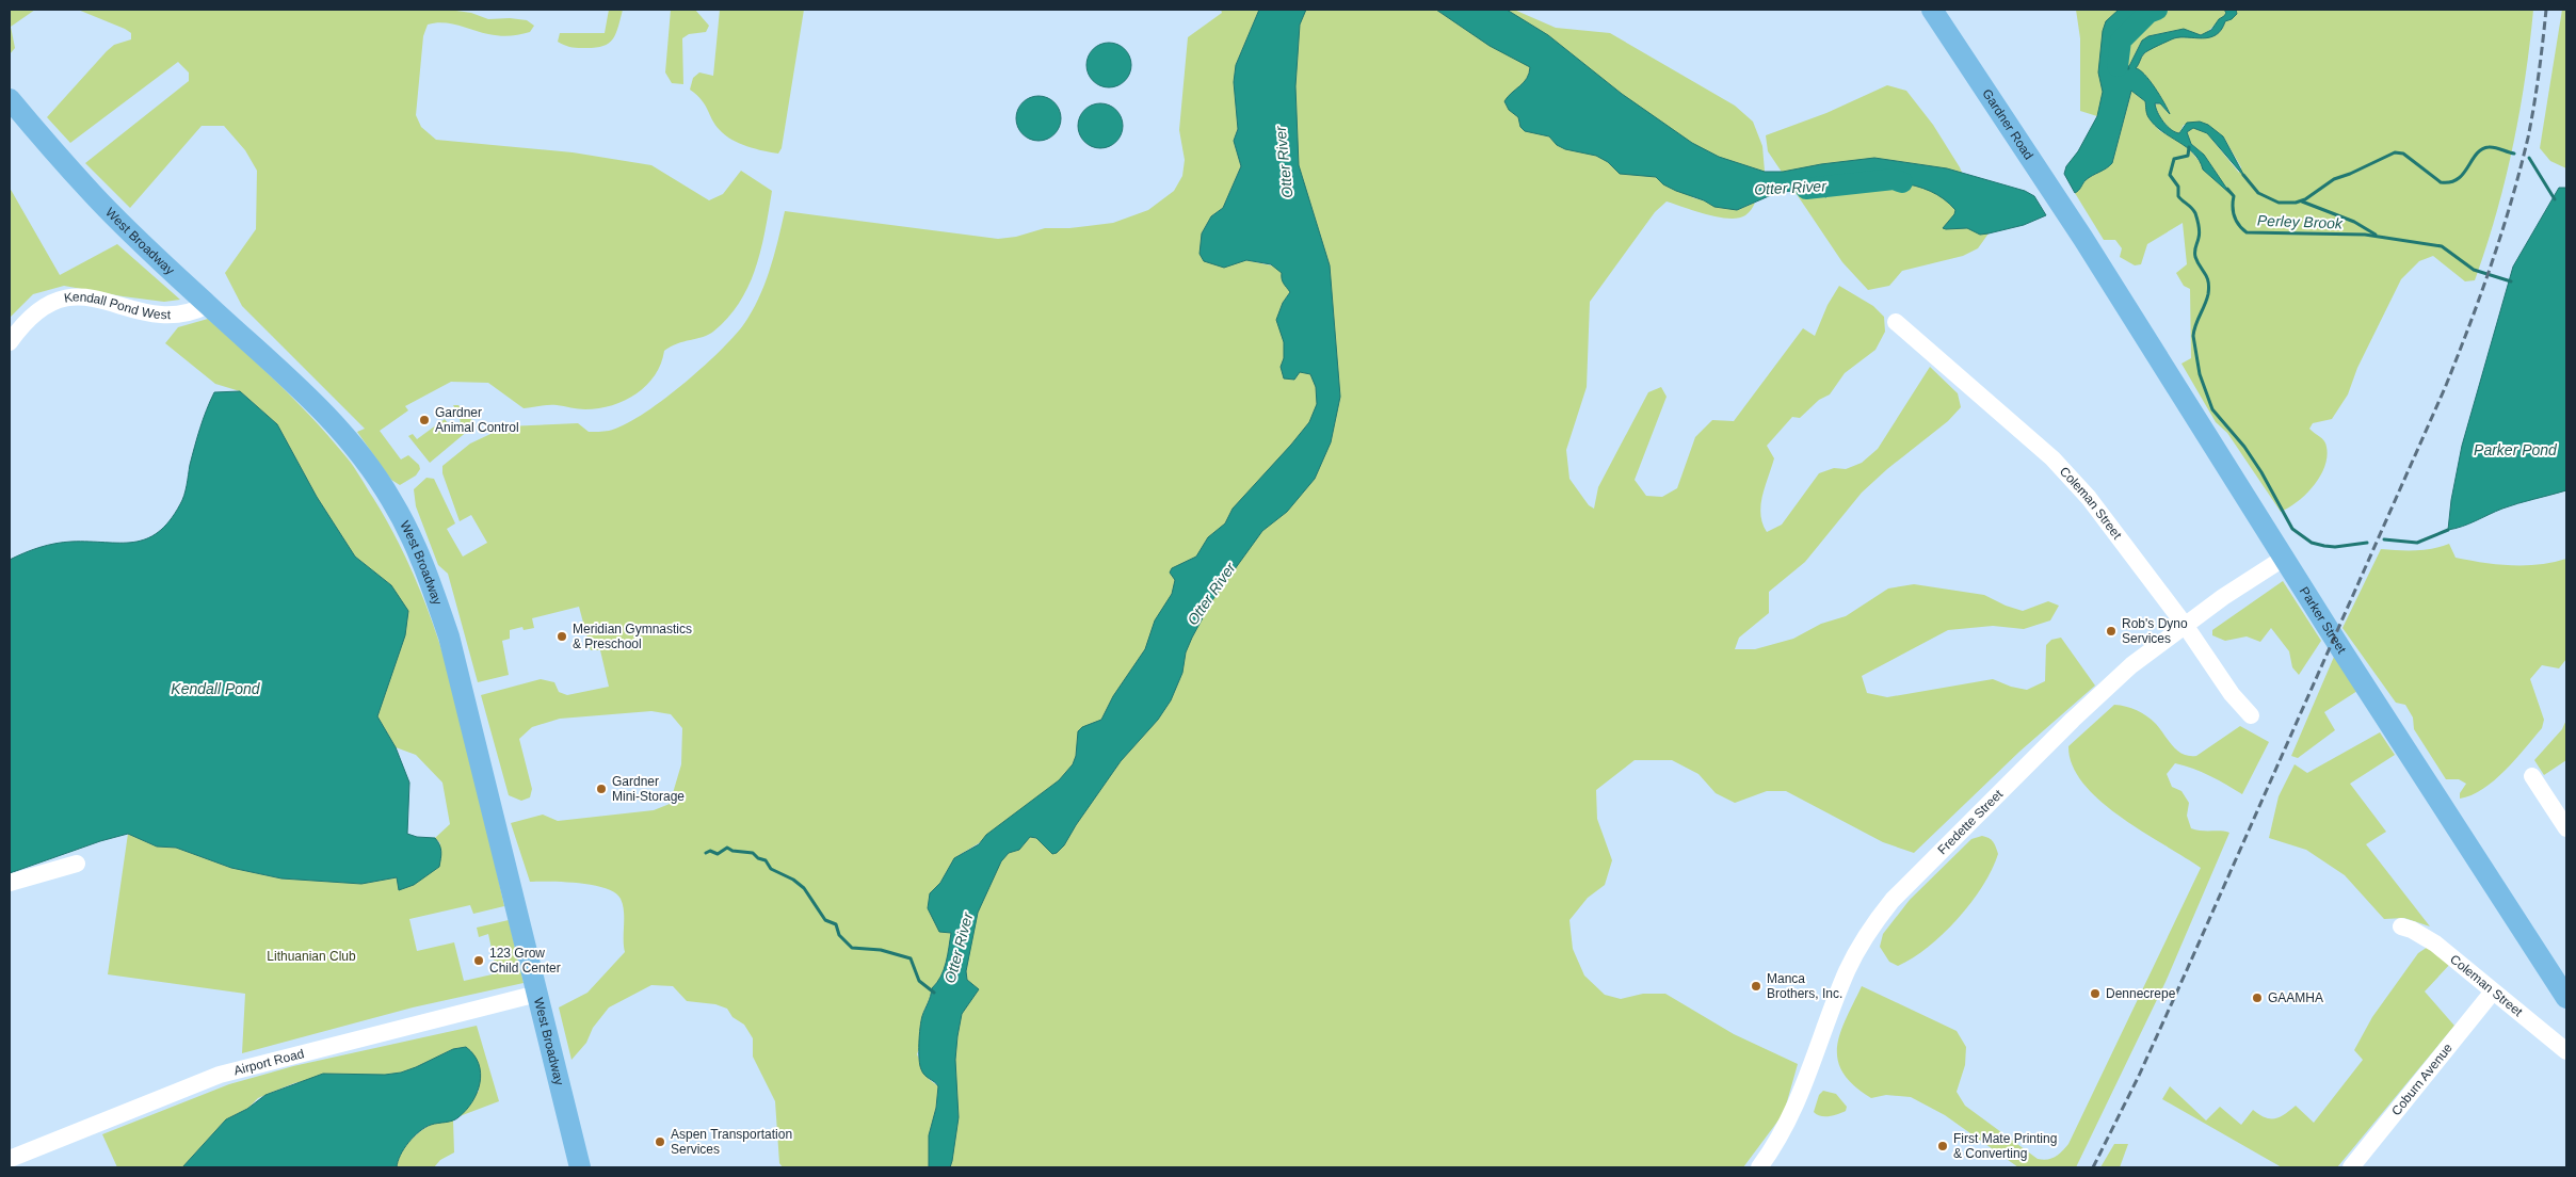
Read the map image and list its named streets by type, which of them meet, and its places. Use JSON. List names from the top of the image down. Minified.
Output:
{"streets":{"main road":["Gardner Road","West Broadway","Parker Street"],"street":["Kendall Pond West","Coleman Street","Fredette Street","Airport Road","Coburn Avenue"]},"crossings":[["Gardner Road","Parker Street"],["West Broadway","Kendall Pond West"],["West Broadway","Airport Road"],["Coleman Street","Fredette Street"],["Coleman Street","Coburn Avenue"],["Parker Street","Fredette Street"]],"water":["Otter River","Perley Brook","Parker Pond","Kendall Pond"],"parks":["Lithuanian Club"],"places":["Gardner Animal Control","Rob's Dyno Services","Meridian Gymnastics & Preschool","Gardner Mini-Storage","123 Grow Child Center","Manca Brothers, Inc.","Dennecrepe","GAAMHA","Aspen Transportation Services","First Mate Printing & Converting"]}
